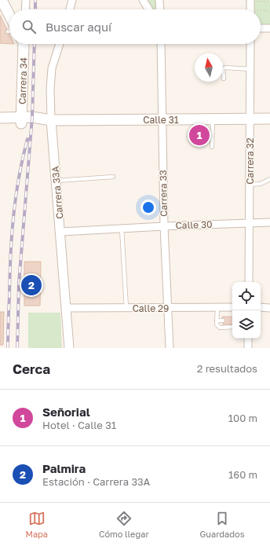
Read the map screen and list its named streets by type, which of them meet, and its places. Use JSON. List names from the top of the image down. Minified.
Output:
{"streets":{"main road":["Carrera 34","Calle 31"],"street":["Carrera 32","Carrera 33A","Carrera 33","Calle 30","Calle 29"]},"crossings":[["Carrera 34","Calle 31"],["Calle 31","Carrera 32"],["Calle 31","Carrera 33A"],["Calle 31","Carrera 33"],["Carrera 32","Calle 30"],["Carrera 33A","Calle 30"],["Carrera 33A","Calle 29"],["Carrera 33","Calle 30"],["Carrera 33","Calle 29"]],"north":"top","page":{"search":"Buscar aquí","pins":["1","2"],"heading":["Cerca","2 resultados"],"list":[{"mark":"1","name":"Señorial","note":"Hotel · Calle 31","value":"100 m"},{"mark":"2","name":"Palmira","note":"Estación · Carrera 33A","value":"160 m"}],"nav":["Mapa","Cómo llegar","Guardados"]}}
